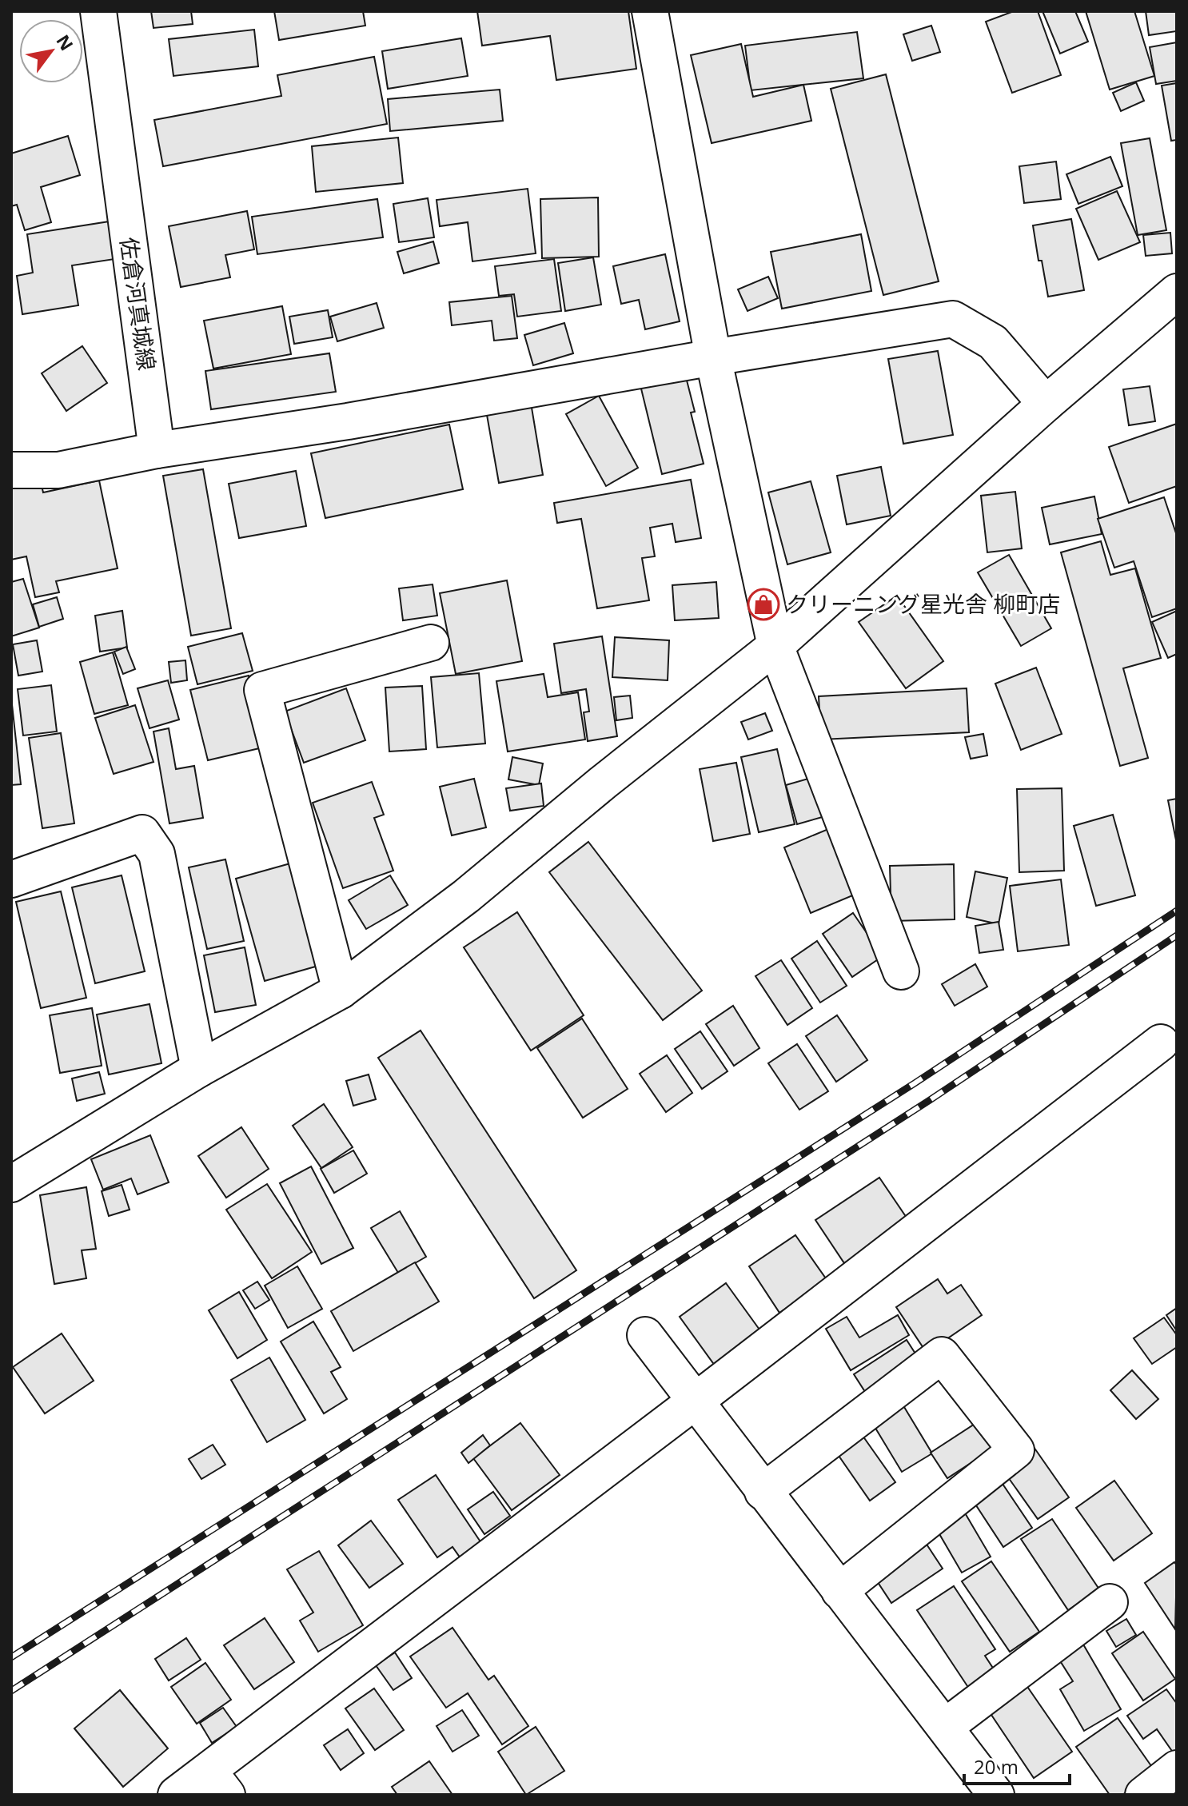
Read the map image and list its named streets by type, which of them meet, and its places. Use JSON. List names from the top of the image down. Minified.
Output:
{"streets":{"street":["佐倉河真城線"]},"places":{"shop":["クリーニング星光舎 柳町店"]},"scale_bar":"20 m","north":"top right"}
